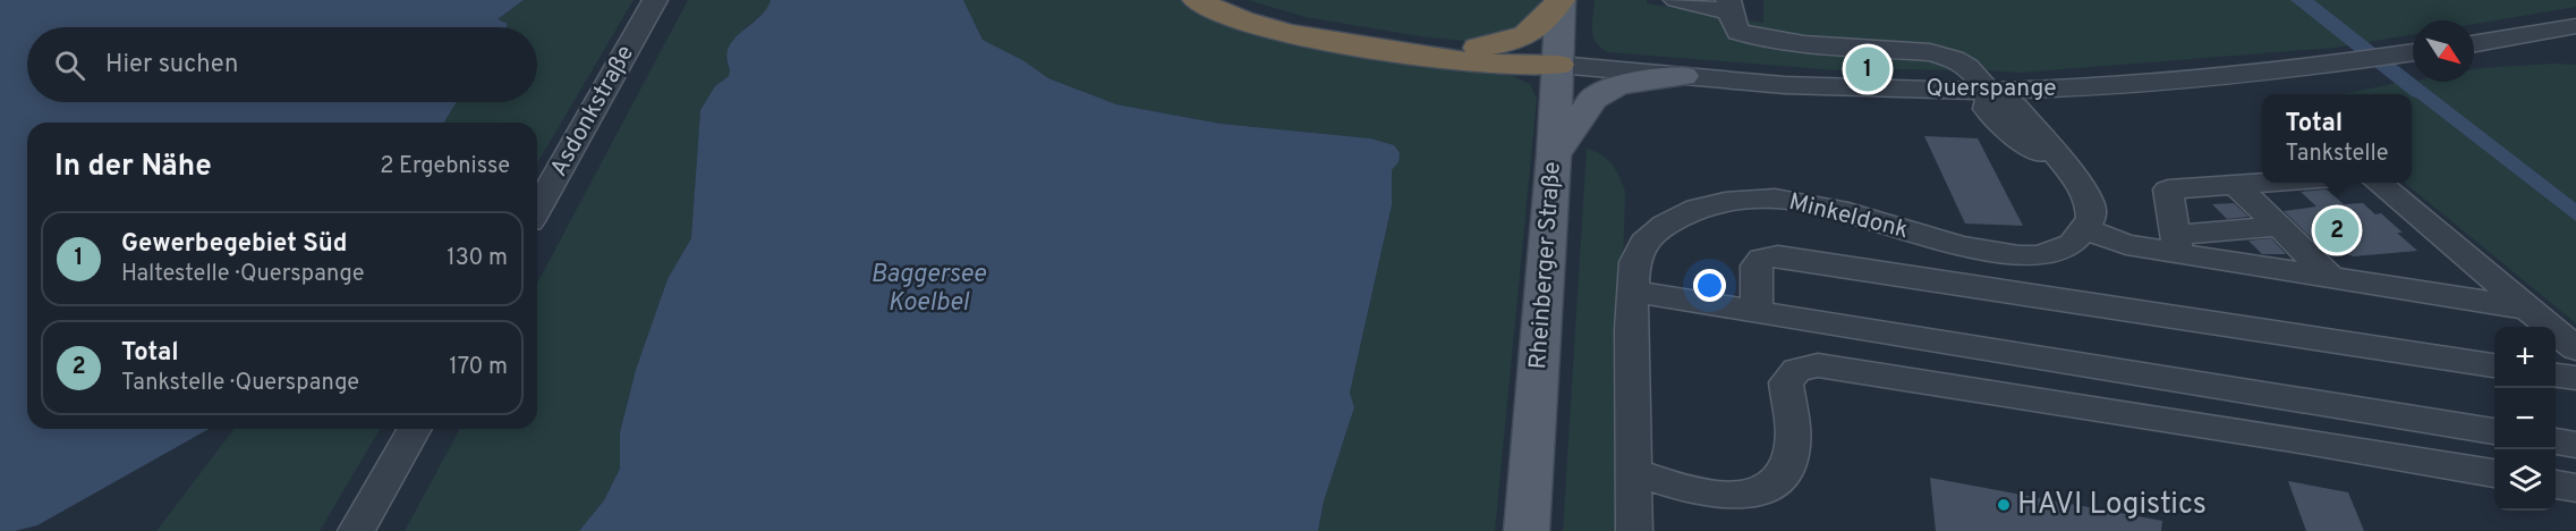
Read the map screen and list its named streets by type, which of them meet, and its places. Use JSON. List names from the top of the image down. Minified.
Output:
{"streets":{"main road":["Rheinberger Straße"],"street":["Querspange","Asdonkstraße","Minkeldonk"]},"crossings":[["Querspange","Rheinberger Straße"]],"water":["Baggersee Koelbel"],"places":["HAVI Logistics"],"north":"bottom right","page":{"search":"Hier suchen","pins":["1","2"],"popup":["Total","Tankstelle"],"heading":["In der Nähe","2 Ergebnisse"],"list":[{"mark":"1","name":"Gewerbegebiet Süd","note":"Haltestelle · Querspange","value":"130 m"},{"mark":"2","name":"Total","note":"Tankstelle · Querspange","value":"170 m"}],"map_buttons":["+","−"]}}
